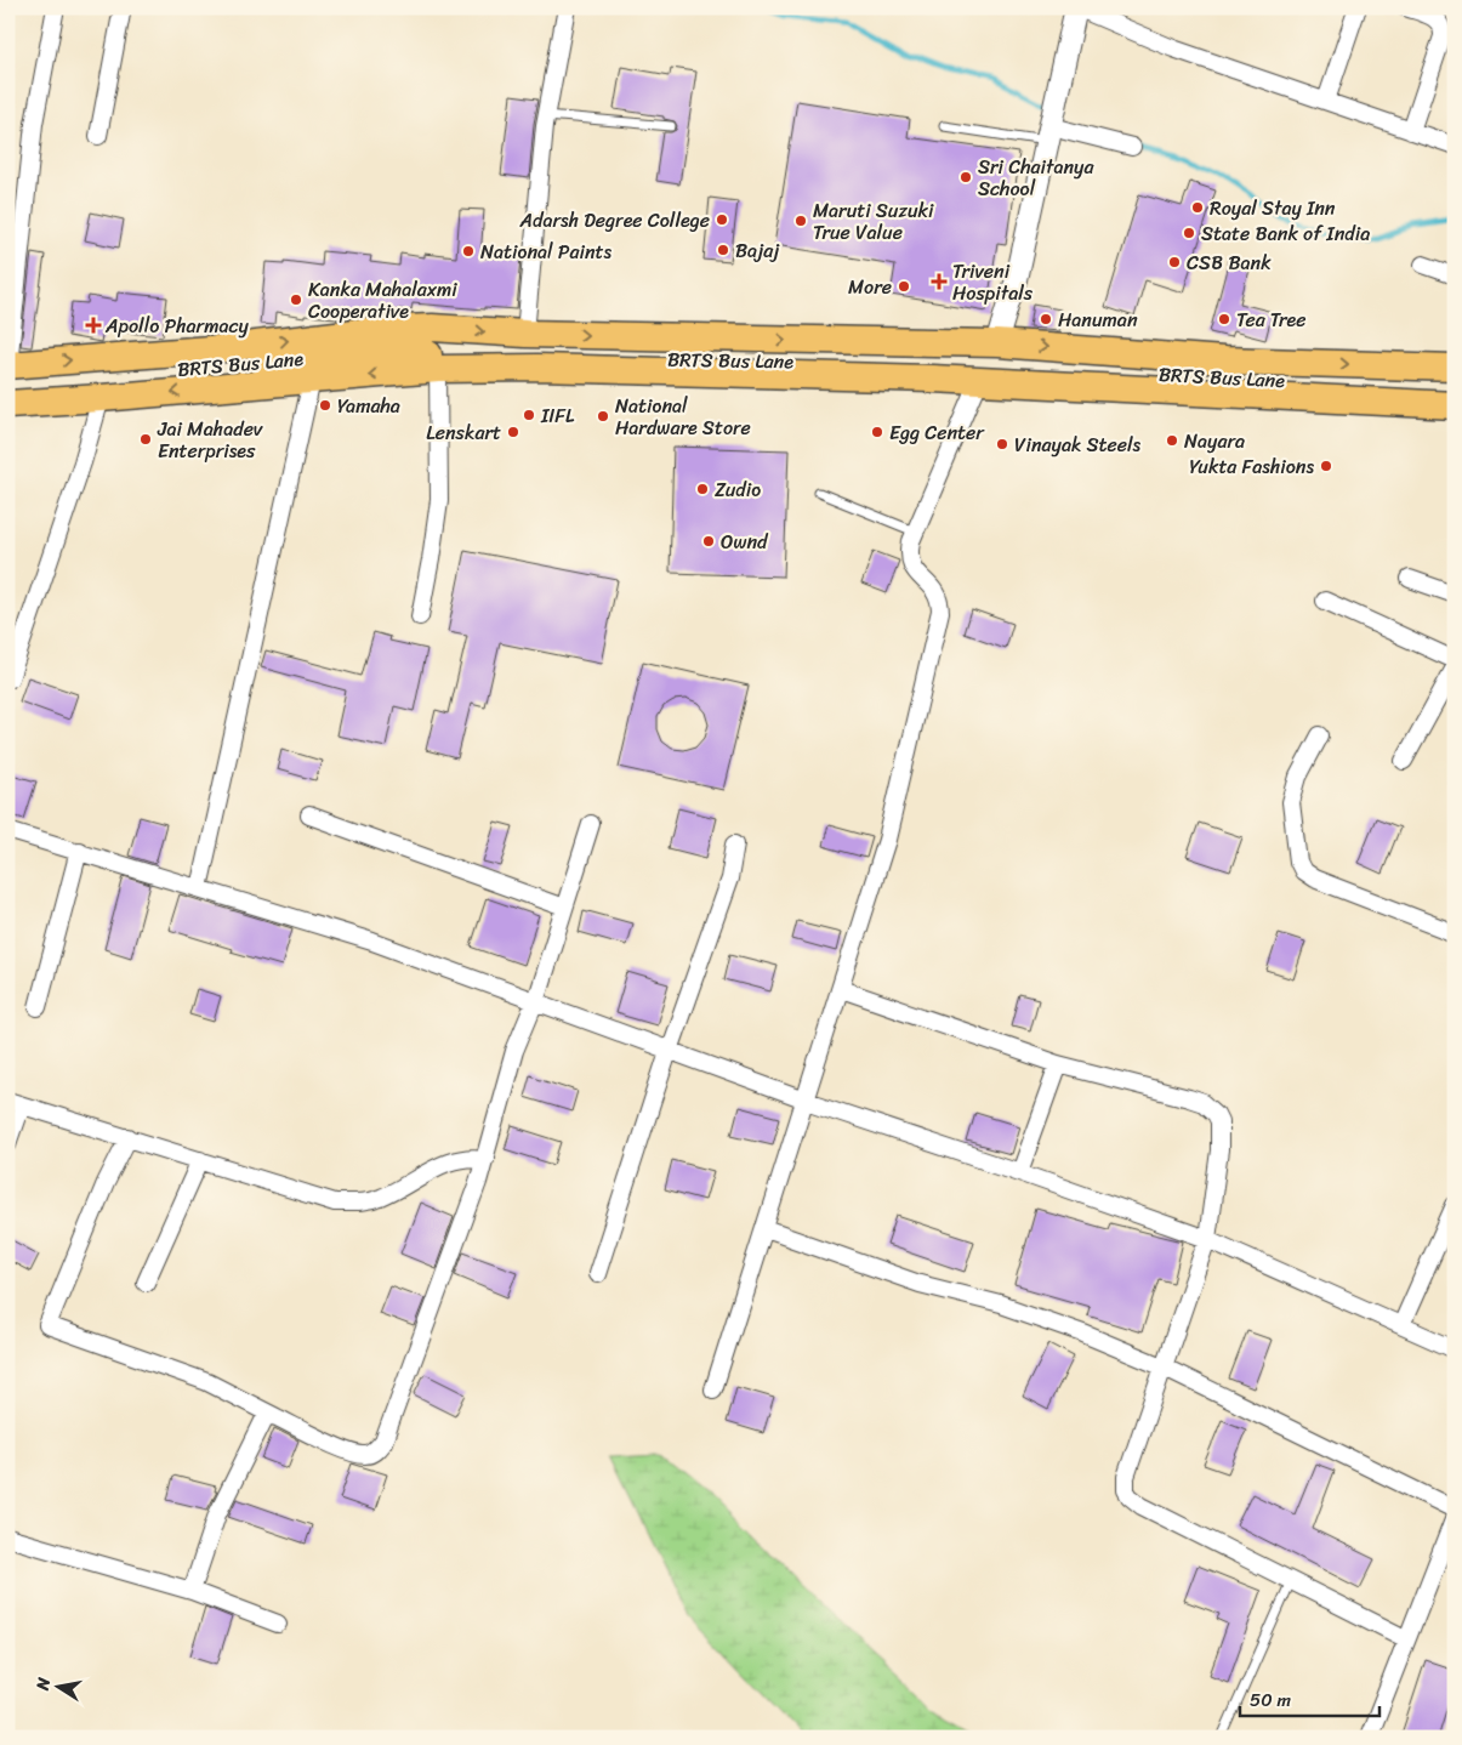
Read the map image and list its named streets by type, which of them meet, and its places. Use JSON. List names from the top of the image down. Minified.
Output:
{"streets":{"main road":["BRTS Bus Lane"]},"places":{"other":["Sri Chaitanya School","Royal Stay Inn","Adarsh Degree College","Maruti Suzuki True Value","State Bank of India","Bajaj","National Paints","CSB Bank","More","Kanka Mahalaxmi Cooperative","Hanuman","Tea Tree","Yamaha","IIFL","National Hardware Store","Lenskart","Egg Center","Jai Mahadev Enterprises","Nayara","Vinayak Steels","Yukta Fashions","Zudio","Ownd"],"health":["Triveni Hospitals","Apollo Pharmacy"]},"scale_bar":"50 m","north":"left"}
